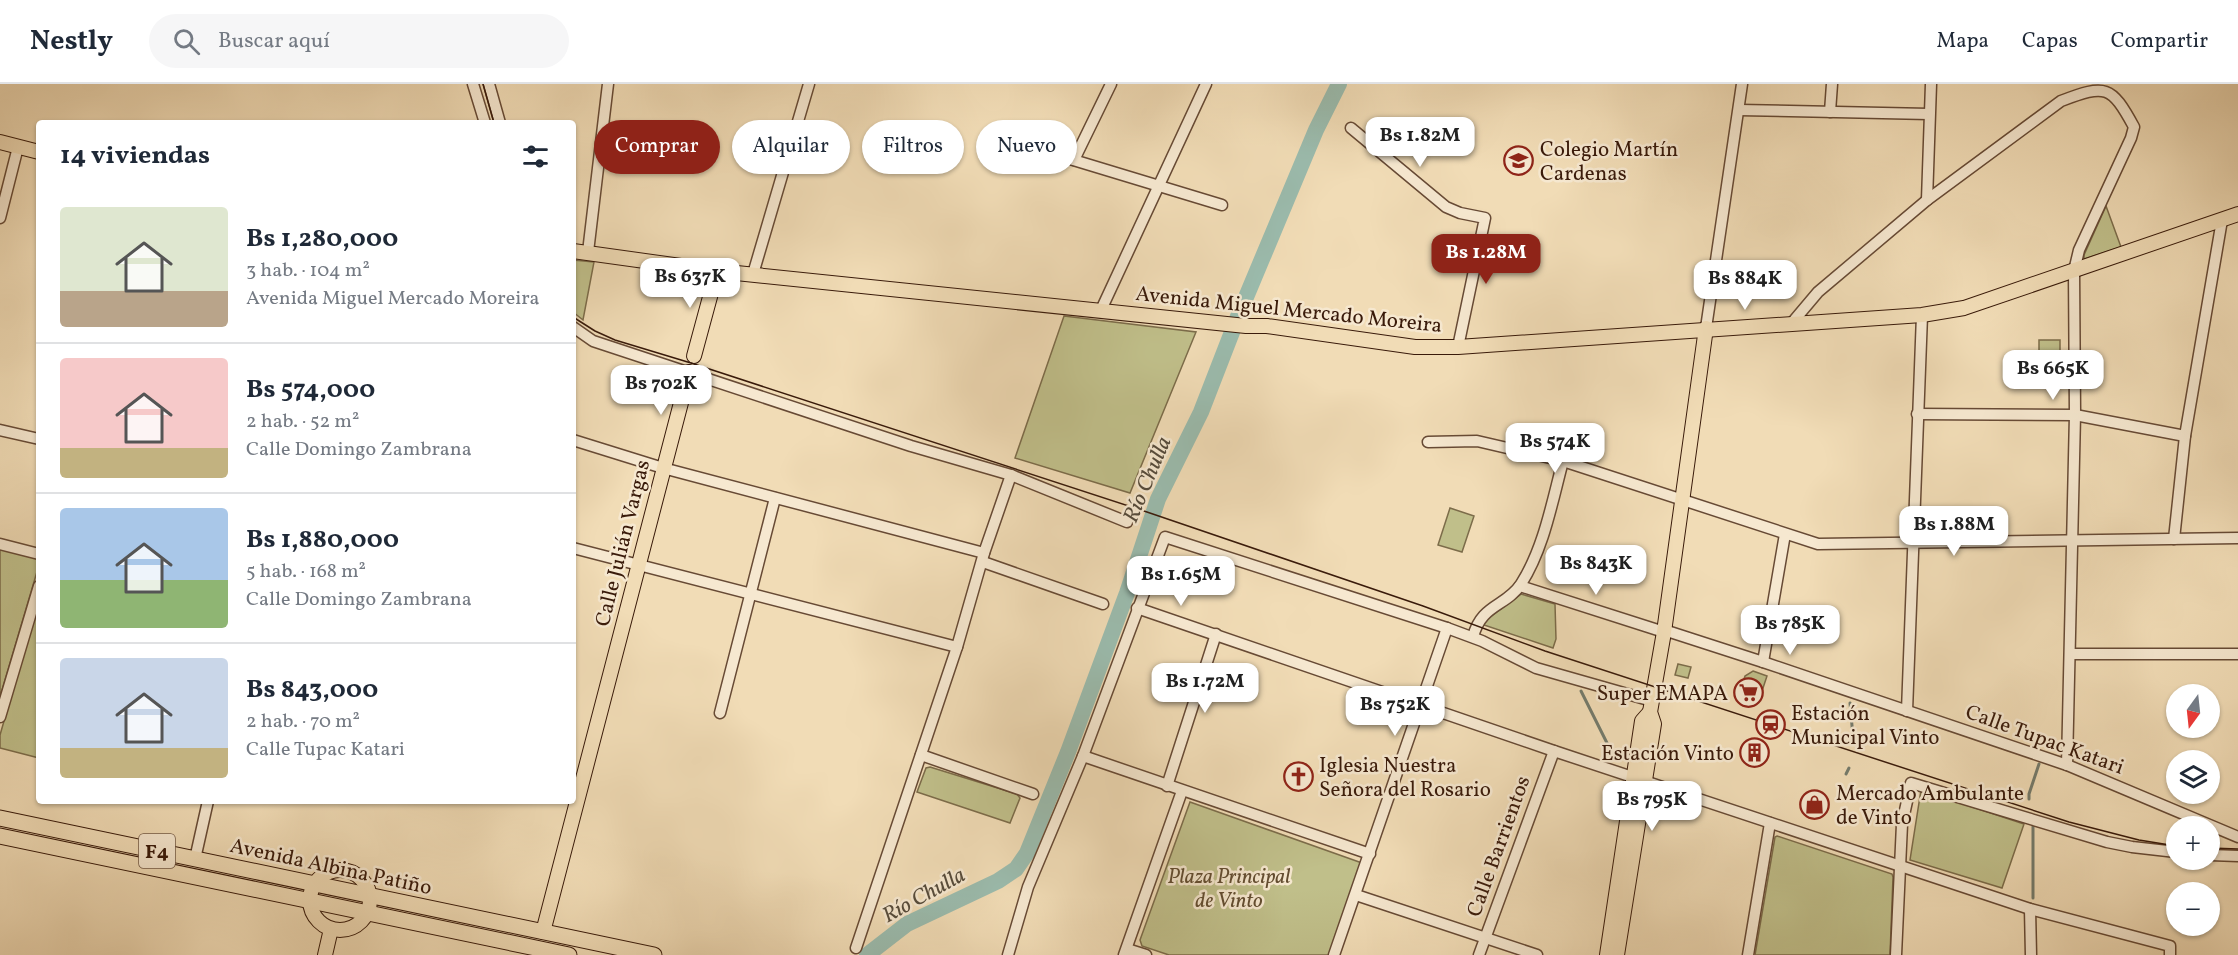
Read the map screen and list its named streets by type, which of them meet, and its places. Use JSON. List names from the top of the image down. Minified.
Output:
{"streets":{"highway":["F4","Avenida Albina Patiño"],"main road":["Avenida Miguel Mercado Moreira","Calle Julián Vargas"],"street":["Calle Tupac Katari","Calle Barrientos"]},"crossings":[["Avenida Miguel Mercado Moreira","Calle Julián Vargas"],["Calle Julián Vargas","Avenida Albina Patiño"]],"water":["Río Chulla"],"parks":["Plaza Principal de Vinto"],"places":{"school or university":["Colegio Martín Cardenas"],"supermarket":["Super EMAPA"],"station":["Estación Municipal Vinto"],"building":["Estación Vinto"],"church":["Iglesia Nuestra Señora del Rosario"],"shop":["Mercado Ambulante de Vinto"]},"north":"bottom","page":{"header":"Nestly","search":"Buscar aquí","nav":["Mapa","Capas","Compartir"],"price":["Bs 1.82M","Bs 1.28M","Bs 637K","Bs 884K","Bs 665K","Bs 702K","Bs 574K","Bs 1.88M","Bs 843K","Bs 1.65M","Bs 785K","Bs 1.72M","Bs 752K","Bs 795K"],"chip":["Comprar","Alquilar","Filtros","Nuevo"],"heading":"14 viviendas","list":[{"name":"Bs 1,280,000","note":"3 hab. · 104 m² · Avenida Miguel Mercado Moreira"},{"name":"Bs 574,000","note":"2 hab. · 52 m² · Calle Domingo Zambrana"},{"name":"Bs 1,880,000","note":"5 hab. · 168 m² · Calle Domingo Zambrana"},{"name":"Bs 843,000","note":"2 hab. · 70 m² · Calle Tupac Katari"}],"map_buttons":["+","−"]}}
